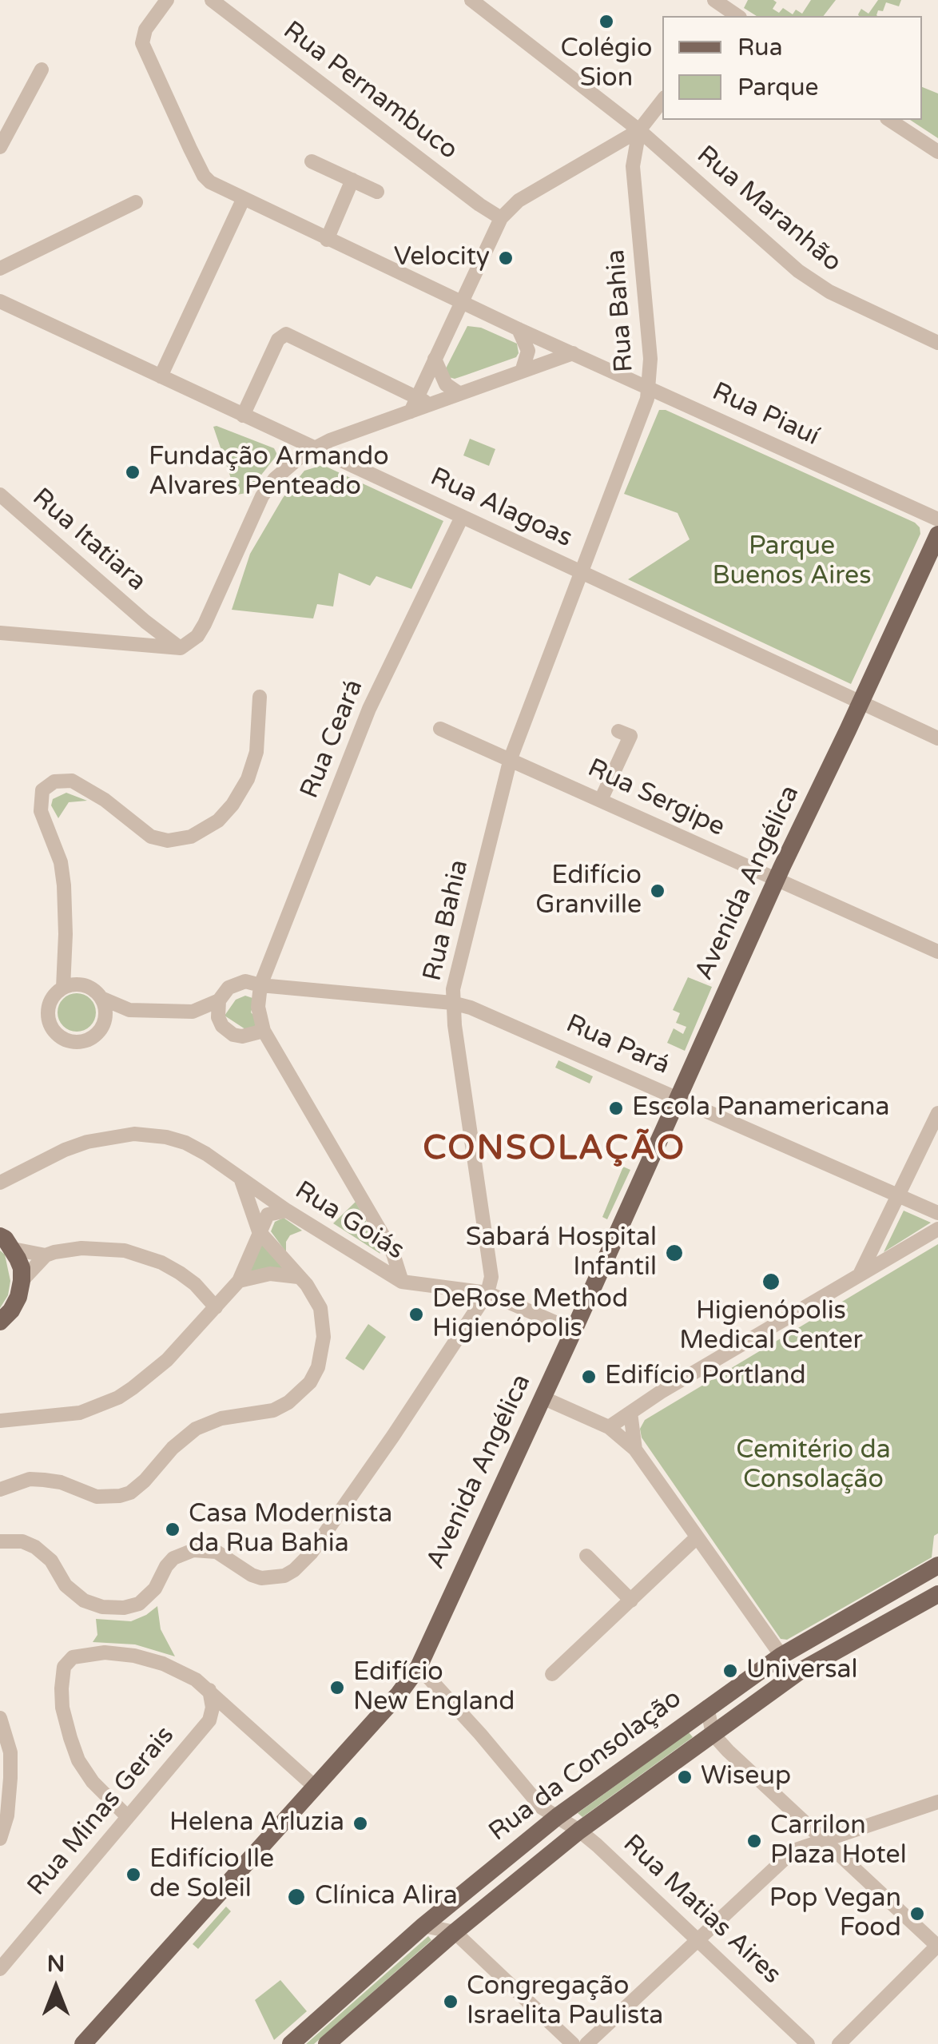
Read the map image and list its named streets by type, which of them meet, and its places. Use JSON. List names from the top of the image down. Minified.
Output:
{"streets":{"main road":["Avenida Angélica","Rua da Consolação"],"street":["Rua Pernambuco","Rua Maranhão","Rua Bahia","Rua Piauí","Rua Alagoas","Rua Itatiara","Rua Ceará","Rua Sergipe","Rua Pará","Rua Goiás","Rua Minas Gerais","Rua Matias Aires"]},"crossings":[["Rua Maranhão","Rua Bahia"],["Rua Bahia","Rua Piauí"],["Rua Bahia","Rua Alagoas"],["Rua Bahia","Rua Sergipe"],["Rua Bahia","Rua Pará"],["Rua Bahia","Rua Goiás"],["Rua Alagoas","Rua Ceará"],["Rua Alagoas","Avenida Angélica"],["Rua Ceará","Rua Pará"],["Rua Sergipe","Avenida Angélica"],["Avenida Angélica","Rua Pará"],["Avenida Angélica","Rua Goiás"],["Avenida Angélica","Rua Matias Aires"],["Rua da Consolação","Rua Matias Aires"]],"districts":["CONSOLAÇÃO"],"parks":["Parque Buenos Aires","Cemitério da Consolação"],"places":["Colégio Sion","Velocity","Fundação Armando Alvares Penteado","Edifício Granville","Escola Panamericana","Sabará Hospital Infantil","Higienópolis Medical Center","DeRose Method Higienópolis","Edifício Portland","Casa Modernista da Rua Bahia","Universal","Edifício New England","Wiseup","Helena Arluzia","Carrilon Plaza Hotel","Edifício Ile de Soleil","Clínica Alira","Pop Vegan Food","Congregação Israelita Paulista"],"legend":["Rua","Parque"],"north":"top"}
